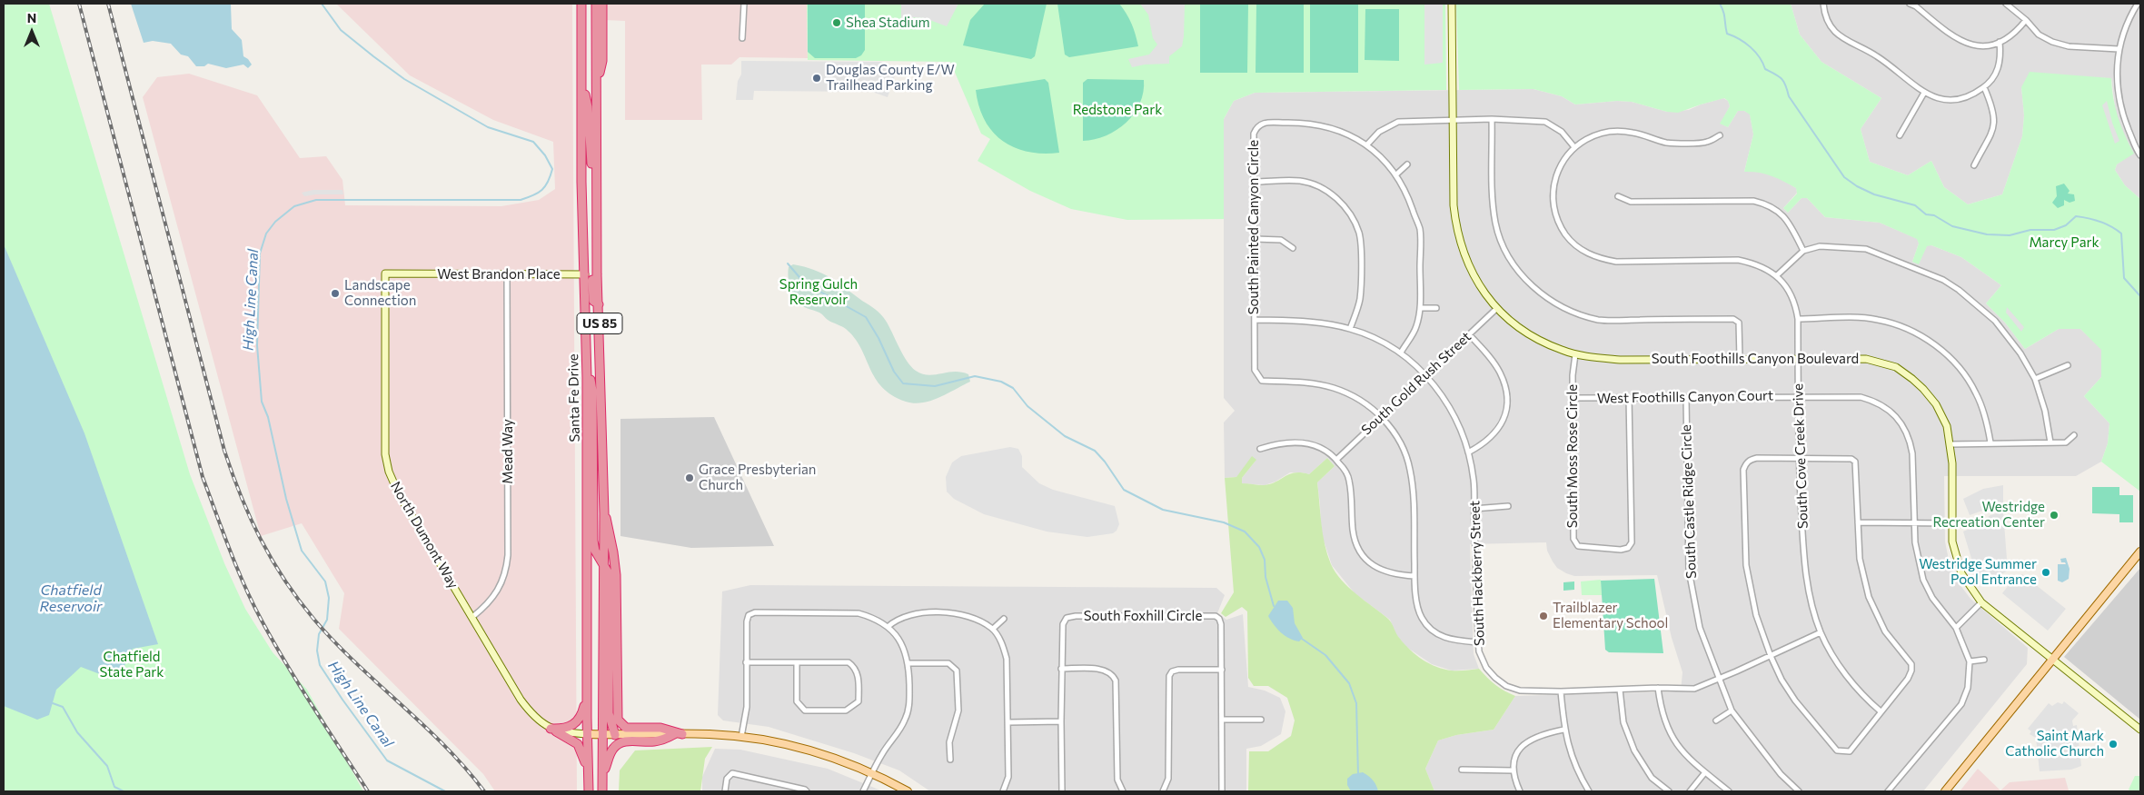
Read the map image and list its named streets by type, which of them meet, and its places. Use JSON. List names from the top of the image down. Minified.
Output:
{"streets":{"highway":["US 85","Santa Fe Drive"],"street":["South Painted Canyon Circle","West Brandon Place","South Foothills Canyon Boulevard","South Gold Rush Street","West Foothills Canyon Court","Mead Way","South Moss Rose Circle","South Cove Creek Drive","South Castle Ridge Circle","North Dumont Way","South Hackberry Street","South Foxhill Circle"]},"crossings":[["South Painted Canyon Circle","South Gold Rush Street"],["South Painted Canyon Circle","South Hackberry Street"],["West Brandon Place","Santa Fe Drive"],["West Brandon Place","Mead Way"],["West Brandon Place","North Dumont Way"],["South Foothills Canyon Boulevard","South Gold Rush Street"],["South Foothills Canyon Boulevard","South Moss Rose Circle"],["South Foothills Canyon Boulevard","South Cove Creek Drive"],["South Gold Rush Street","South Hackberry Street"],["West Foothills Canyon Court","South Moss Rose Circle"],["West Foothills Canyon Court","South Cove Creek Drive"],["West Foothills Canyon Court","South Castle Ridge Circle"],["Mead Way","North Dumont Way"],["South Cove Creek Drive","South Hackberry Street"],["South Castle Ridge Circle","South Hackberry Street"]],"water":["High Line Canal","Chatfield Reservoir"],"parks":["Redstone Park","Marcy Park","Spring Gulch Reservoir","Chatfield State Park"],"places":["Shea Stadium","Douglas County E/W Trailhead Parking","Landscape Connection","Grace Presbyterian Church","Westridge Recreation Center","Westridge Summer Pool Entrance","Trailblazer Elementary School","Saint Mark Catholic Church"],"north":"top"}
